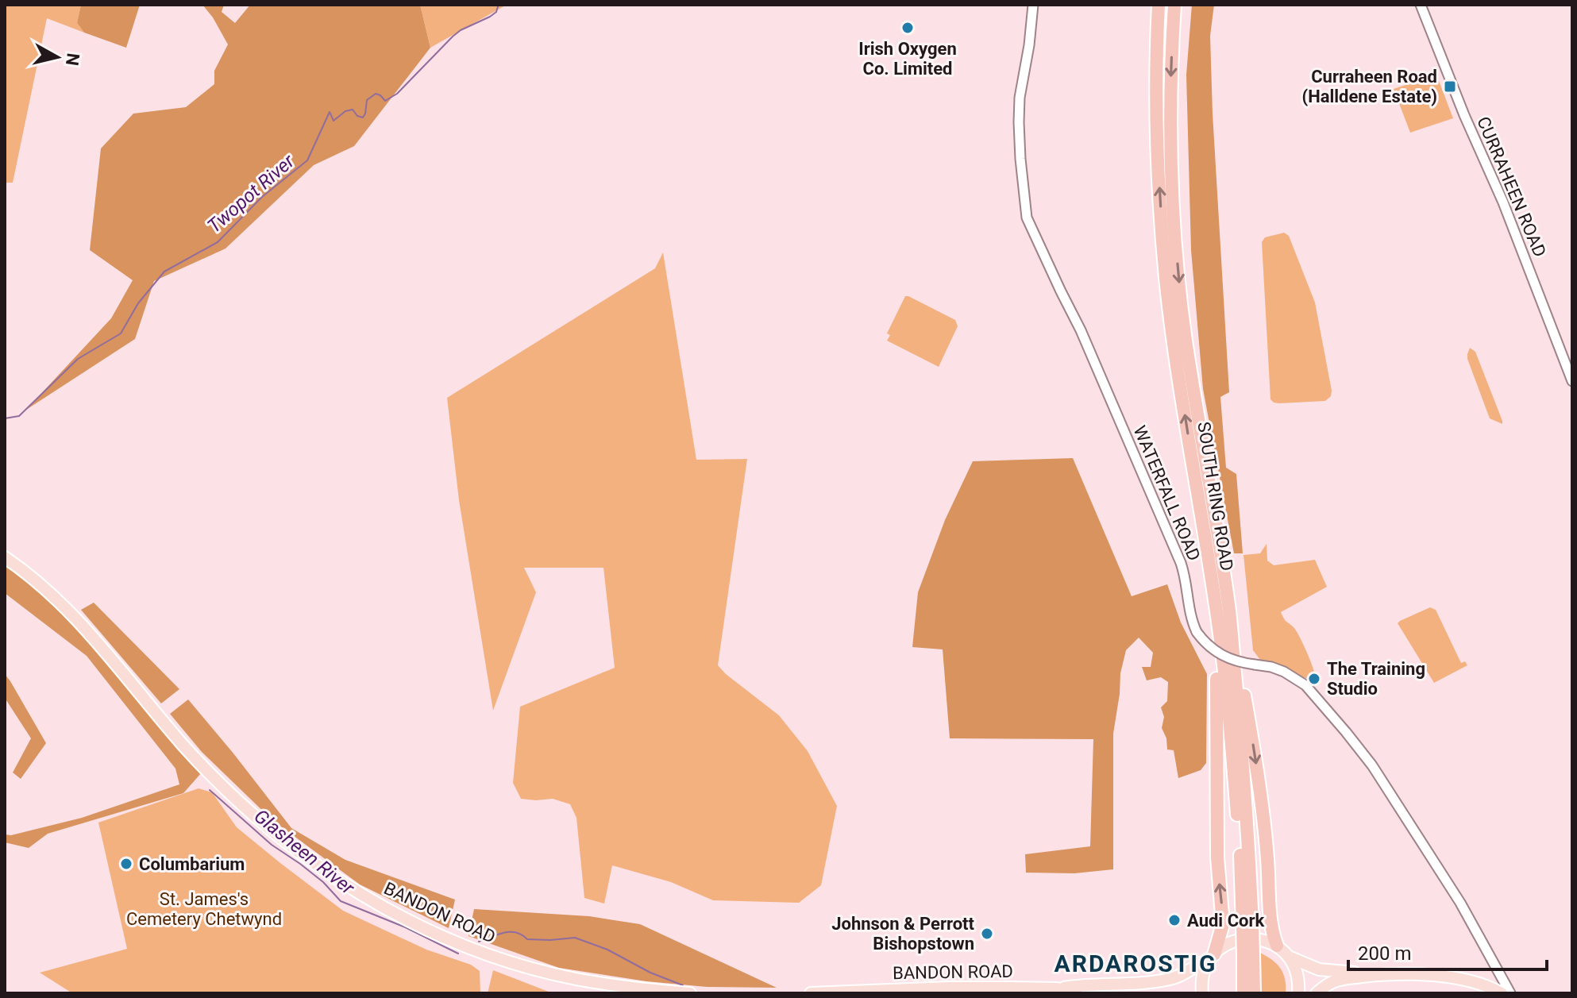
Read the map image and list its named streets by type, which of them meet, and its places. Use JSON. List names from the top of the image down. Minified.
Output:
{"streets":{"highway":["SOUTH RING ROAD"],"main road":["BANDON ROAD"],"street":["CURRAHEEN ROAD","WATERFALL ROAD"]},"districts":["ARDAROSTIG"],"water":["Twopot River","Glasheen River"],"parks":["St. James's Cemetery Chetwynd"],"places":{"other":["Irish Oxygen Co. Limited","The Training Studio","Columbarium","Audi Cork","Johnson & Perrott Bishopstown"],"transit":["Curraheen Road (Halldene Estate)"]},"scale_bar":"200 m","north":"right"}
